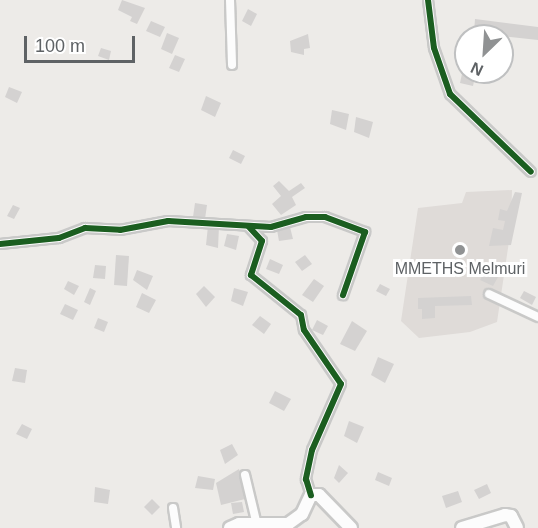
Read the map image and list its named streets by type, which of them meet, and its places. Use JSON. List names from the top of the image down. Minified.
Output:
{"places":["MMETHS Melmuri"],"scale_bar":"100 m","north":"bottom left"}
